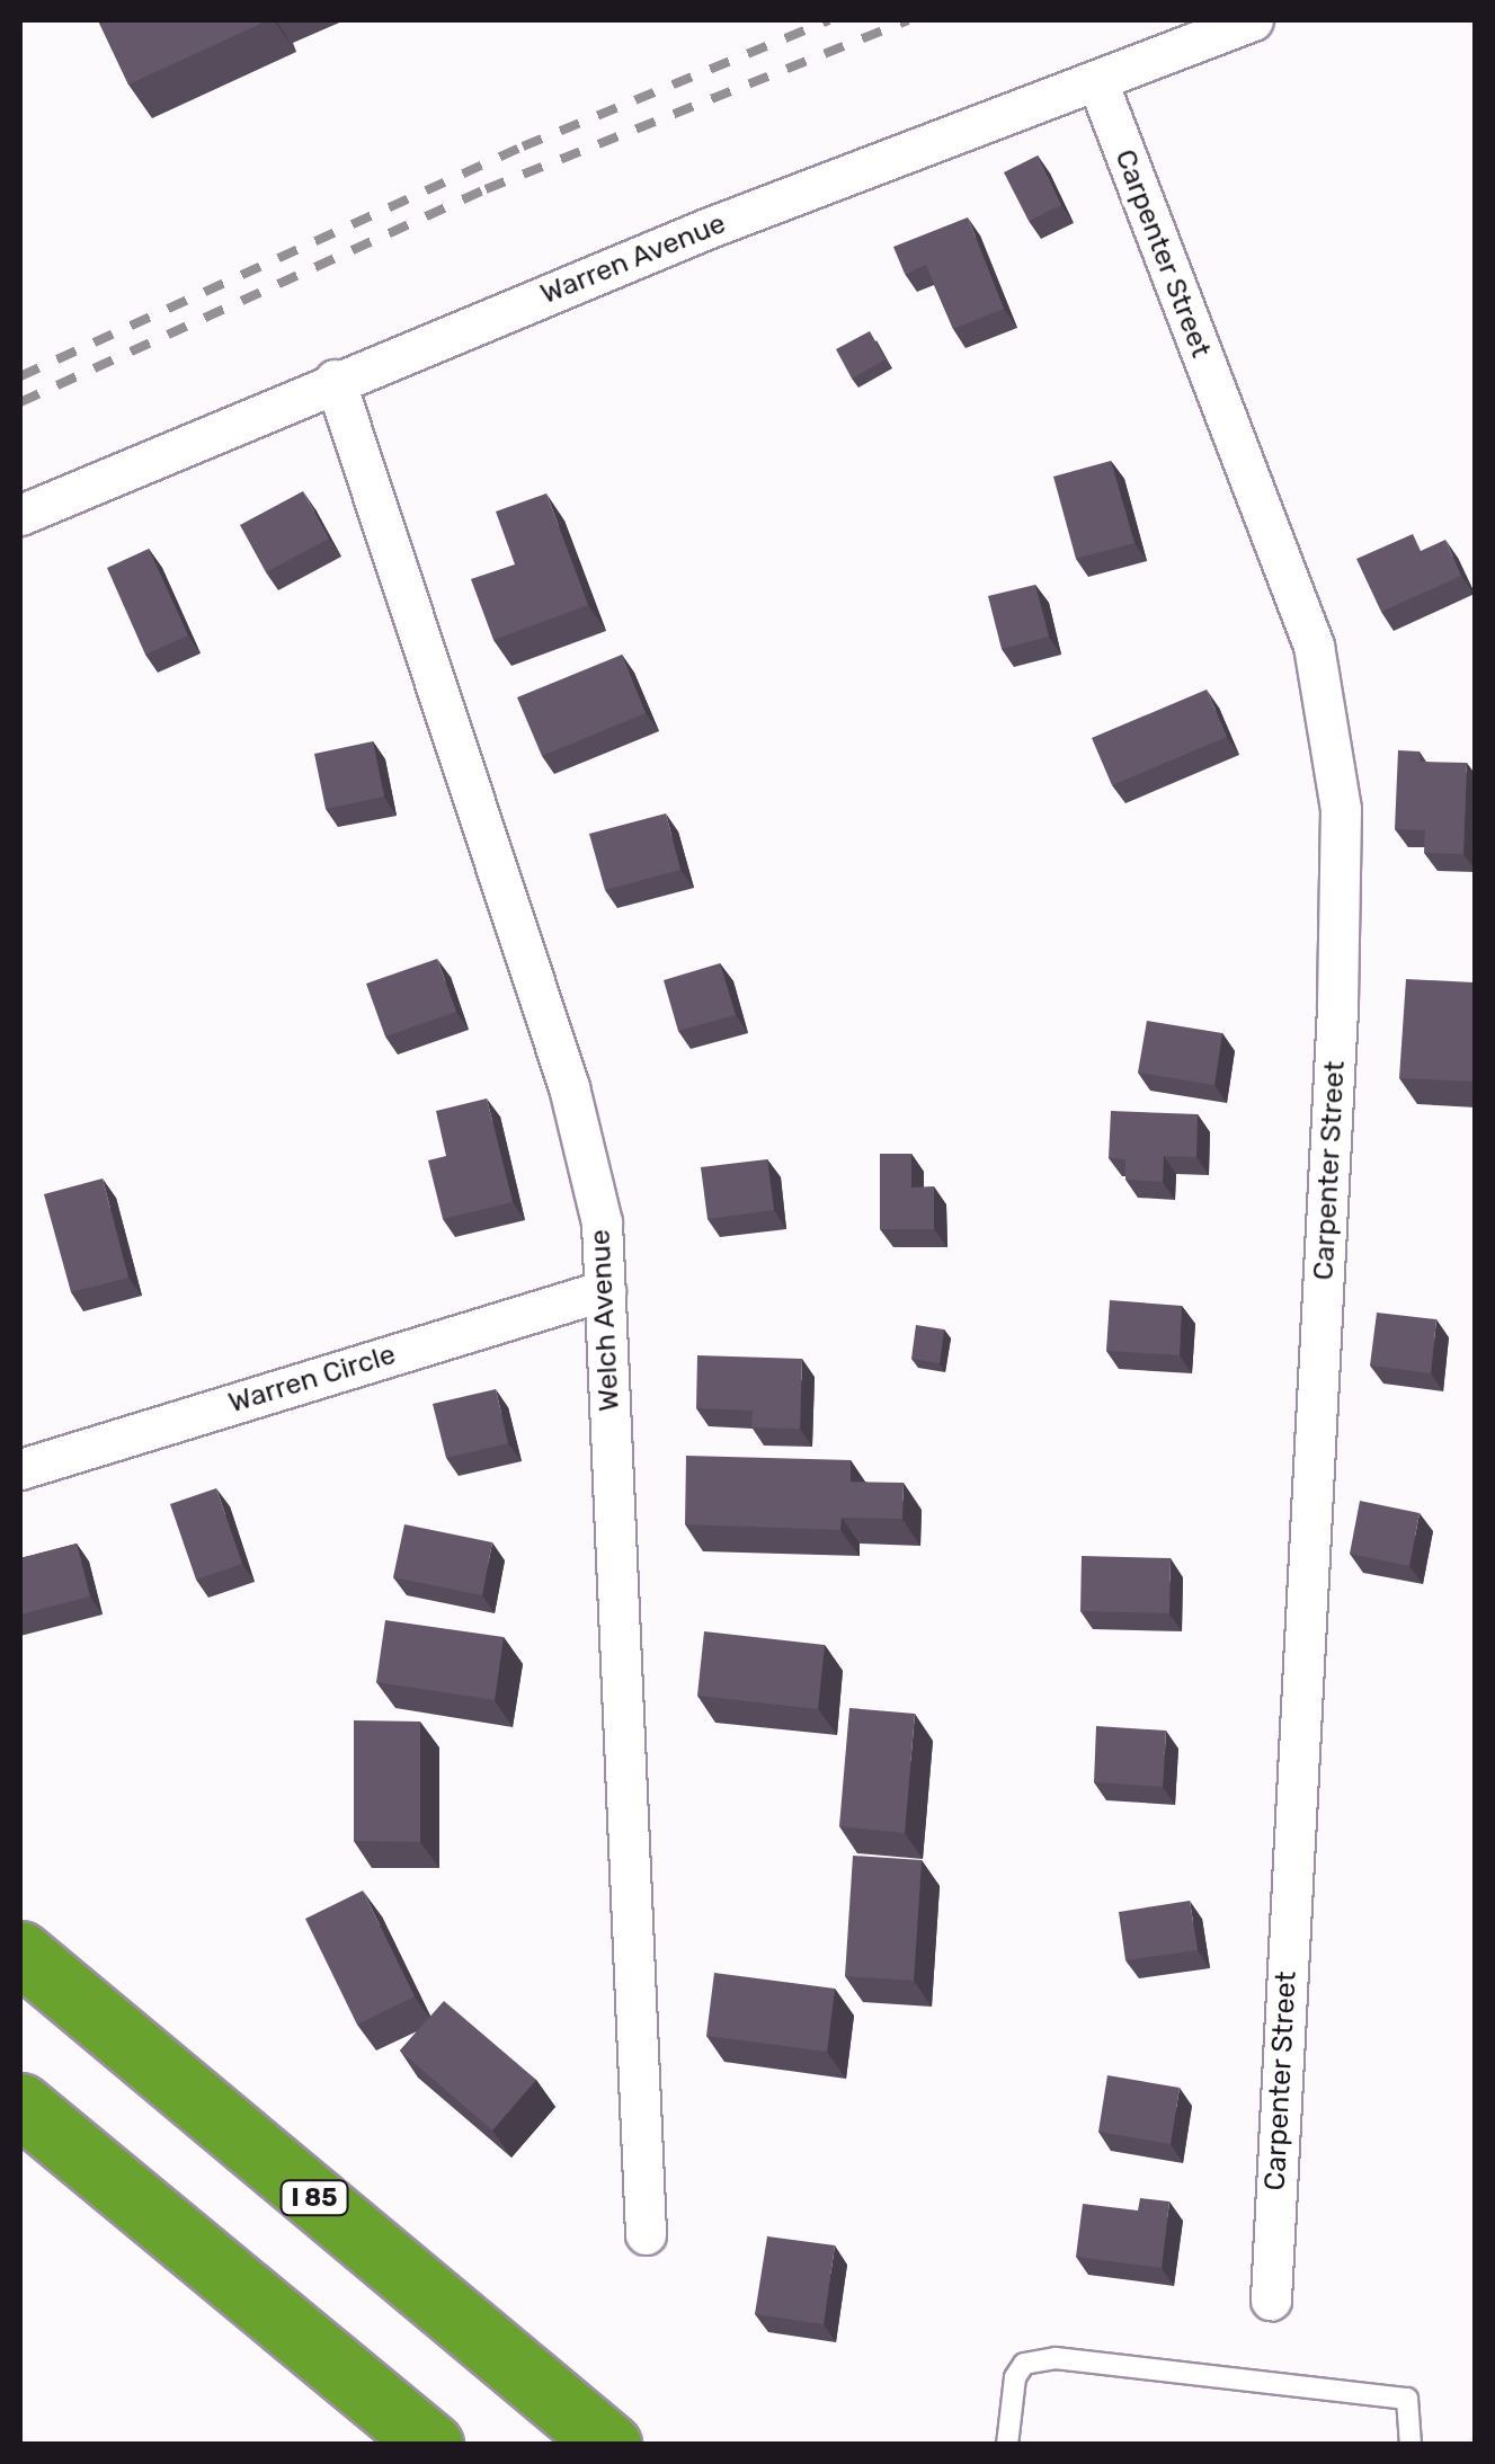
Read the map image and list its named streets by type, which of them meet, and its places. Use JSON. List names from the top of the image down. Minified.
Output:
{"streets":{"highway":["I 85"],"street":["Carpenter Street","Warren Avenue","Welch Avenue","Warren Circle"]},"crossings":[["Carpenter Street","Warren Avenue"],["Warren Avenue","Welch Avenue"],["Welch Avenue","Warren Circle"]]}
